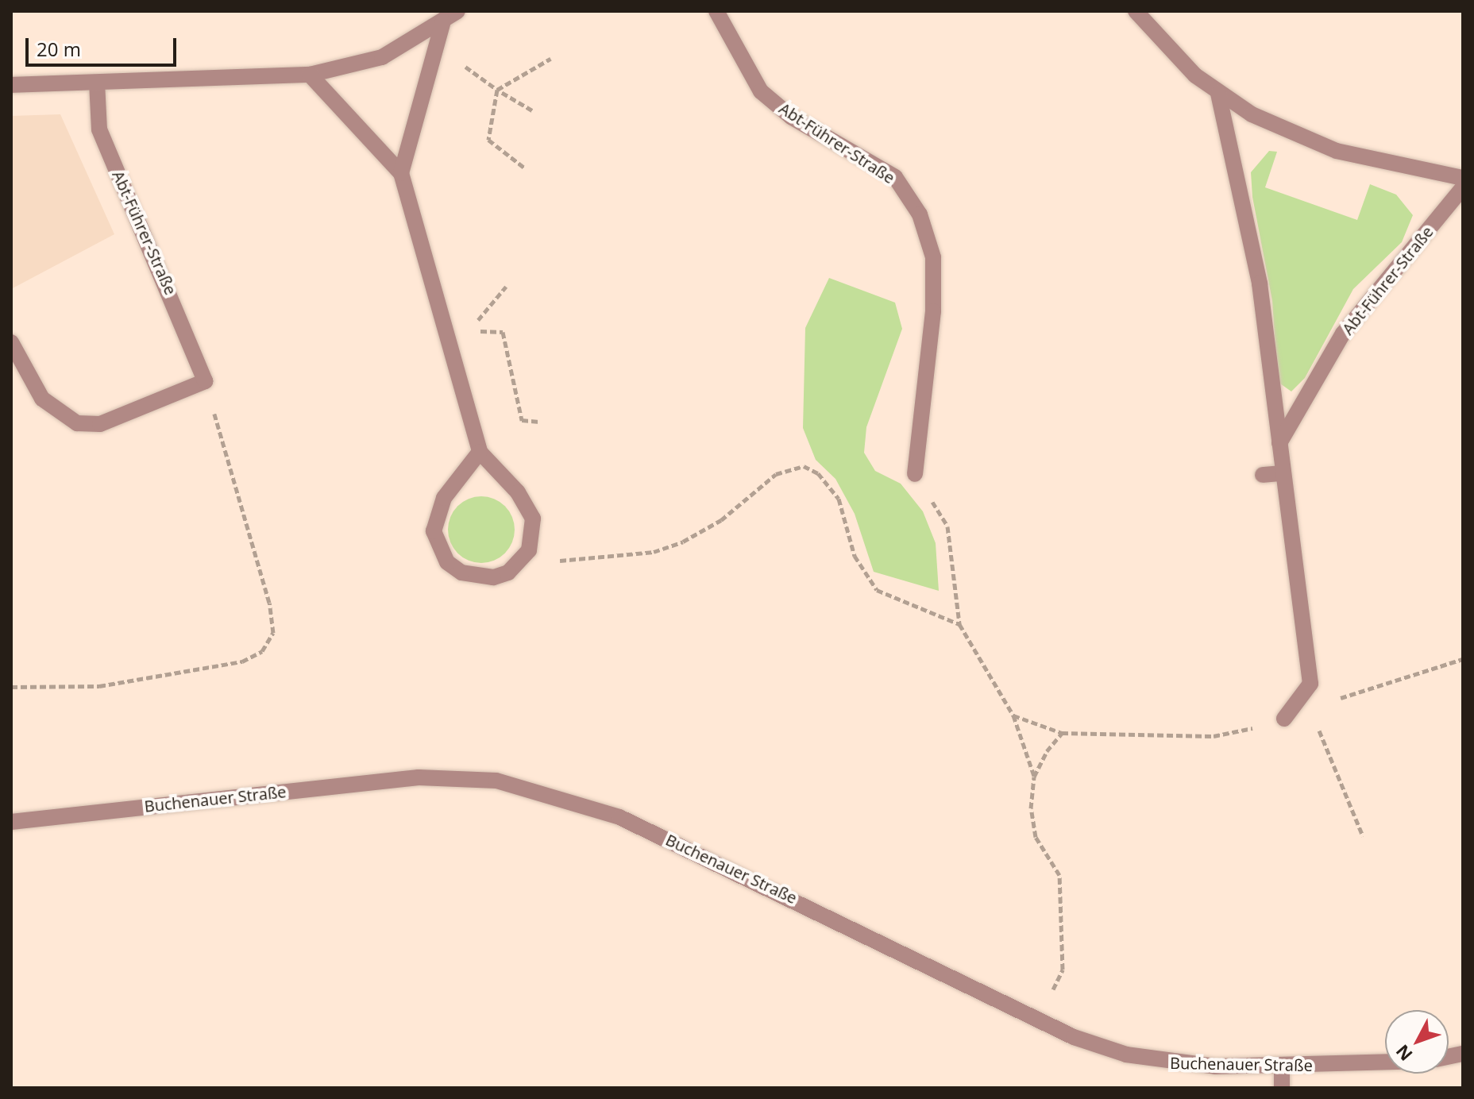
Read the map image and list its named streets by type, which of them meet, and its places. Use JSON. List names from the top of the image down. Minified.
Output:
{"streets":{"street":["Abt-Führer-Straße","Buchenauer Straße"]},"scale_bar":"20 m","north":"bottom left"}
